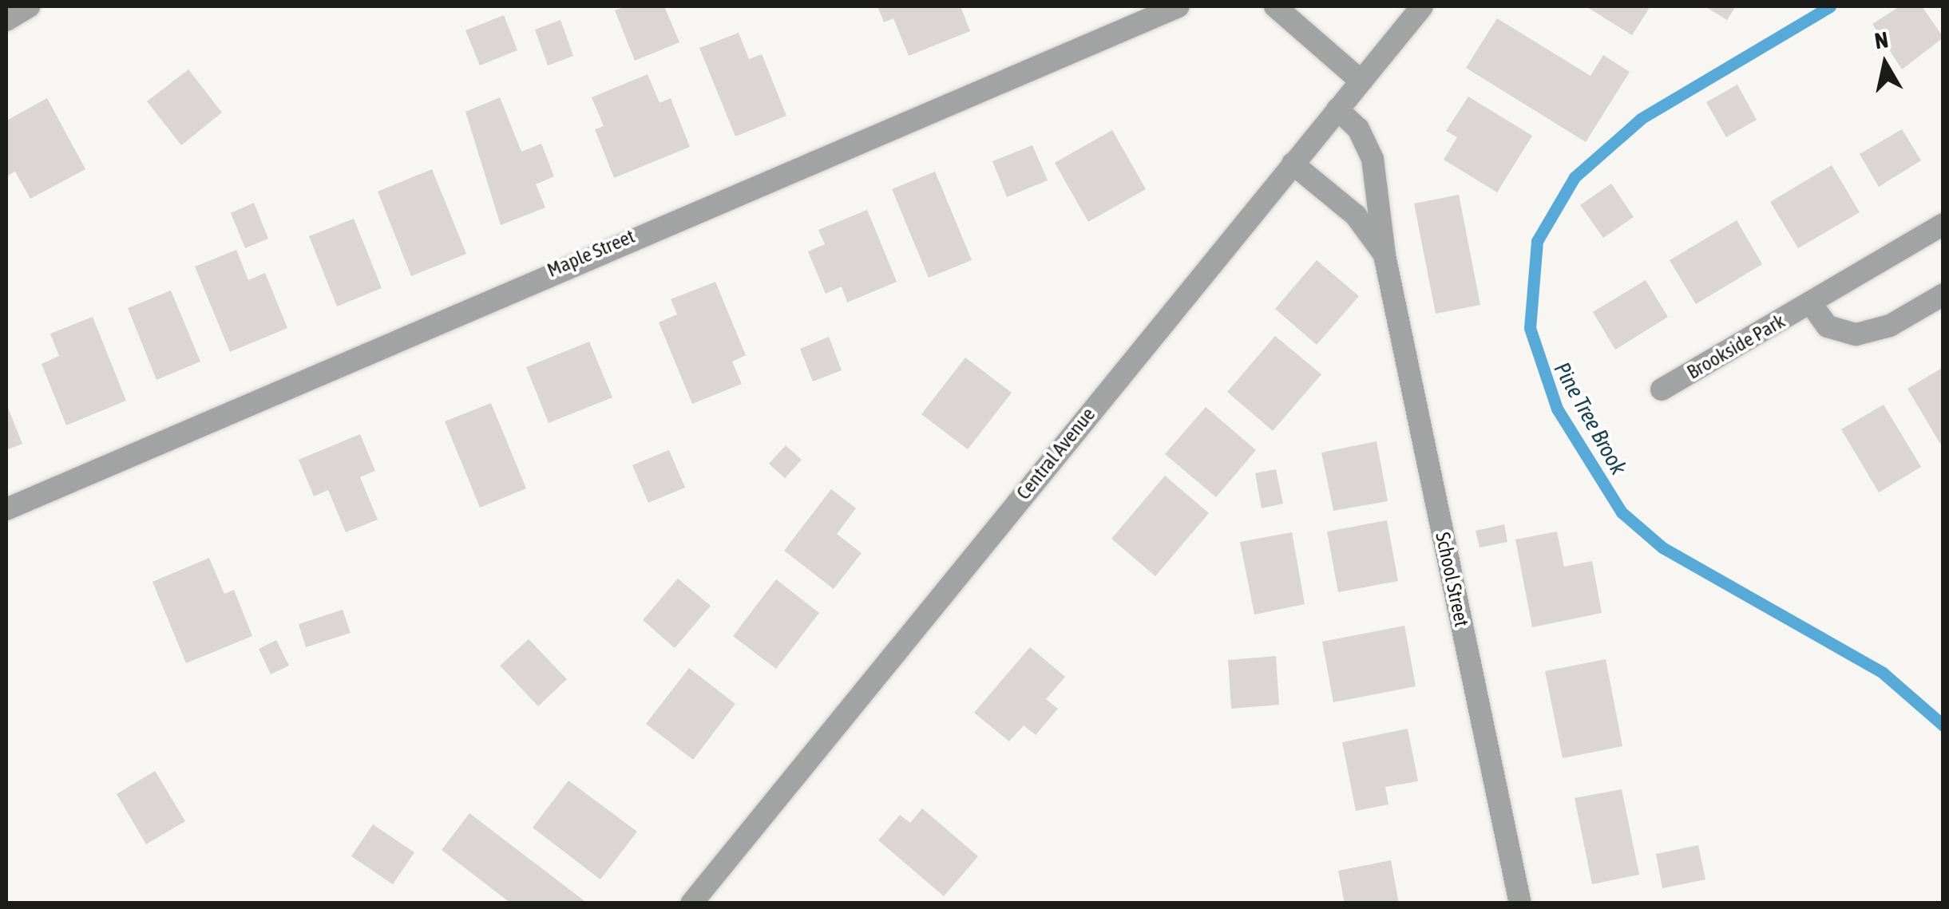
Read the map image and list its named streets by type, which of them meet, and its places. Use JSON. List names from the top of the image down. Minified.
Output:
{"streets":{"street":["Maple Street","Brookside Park","Central Avenue","School Street"]},"crossings":[["Central Avenue","School Street"]],"water":["Pine Tree Brook"],"north":"top"}
